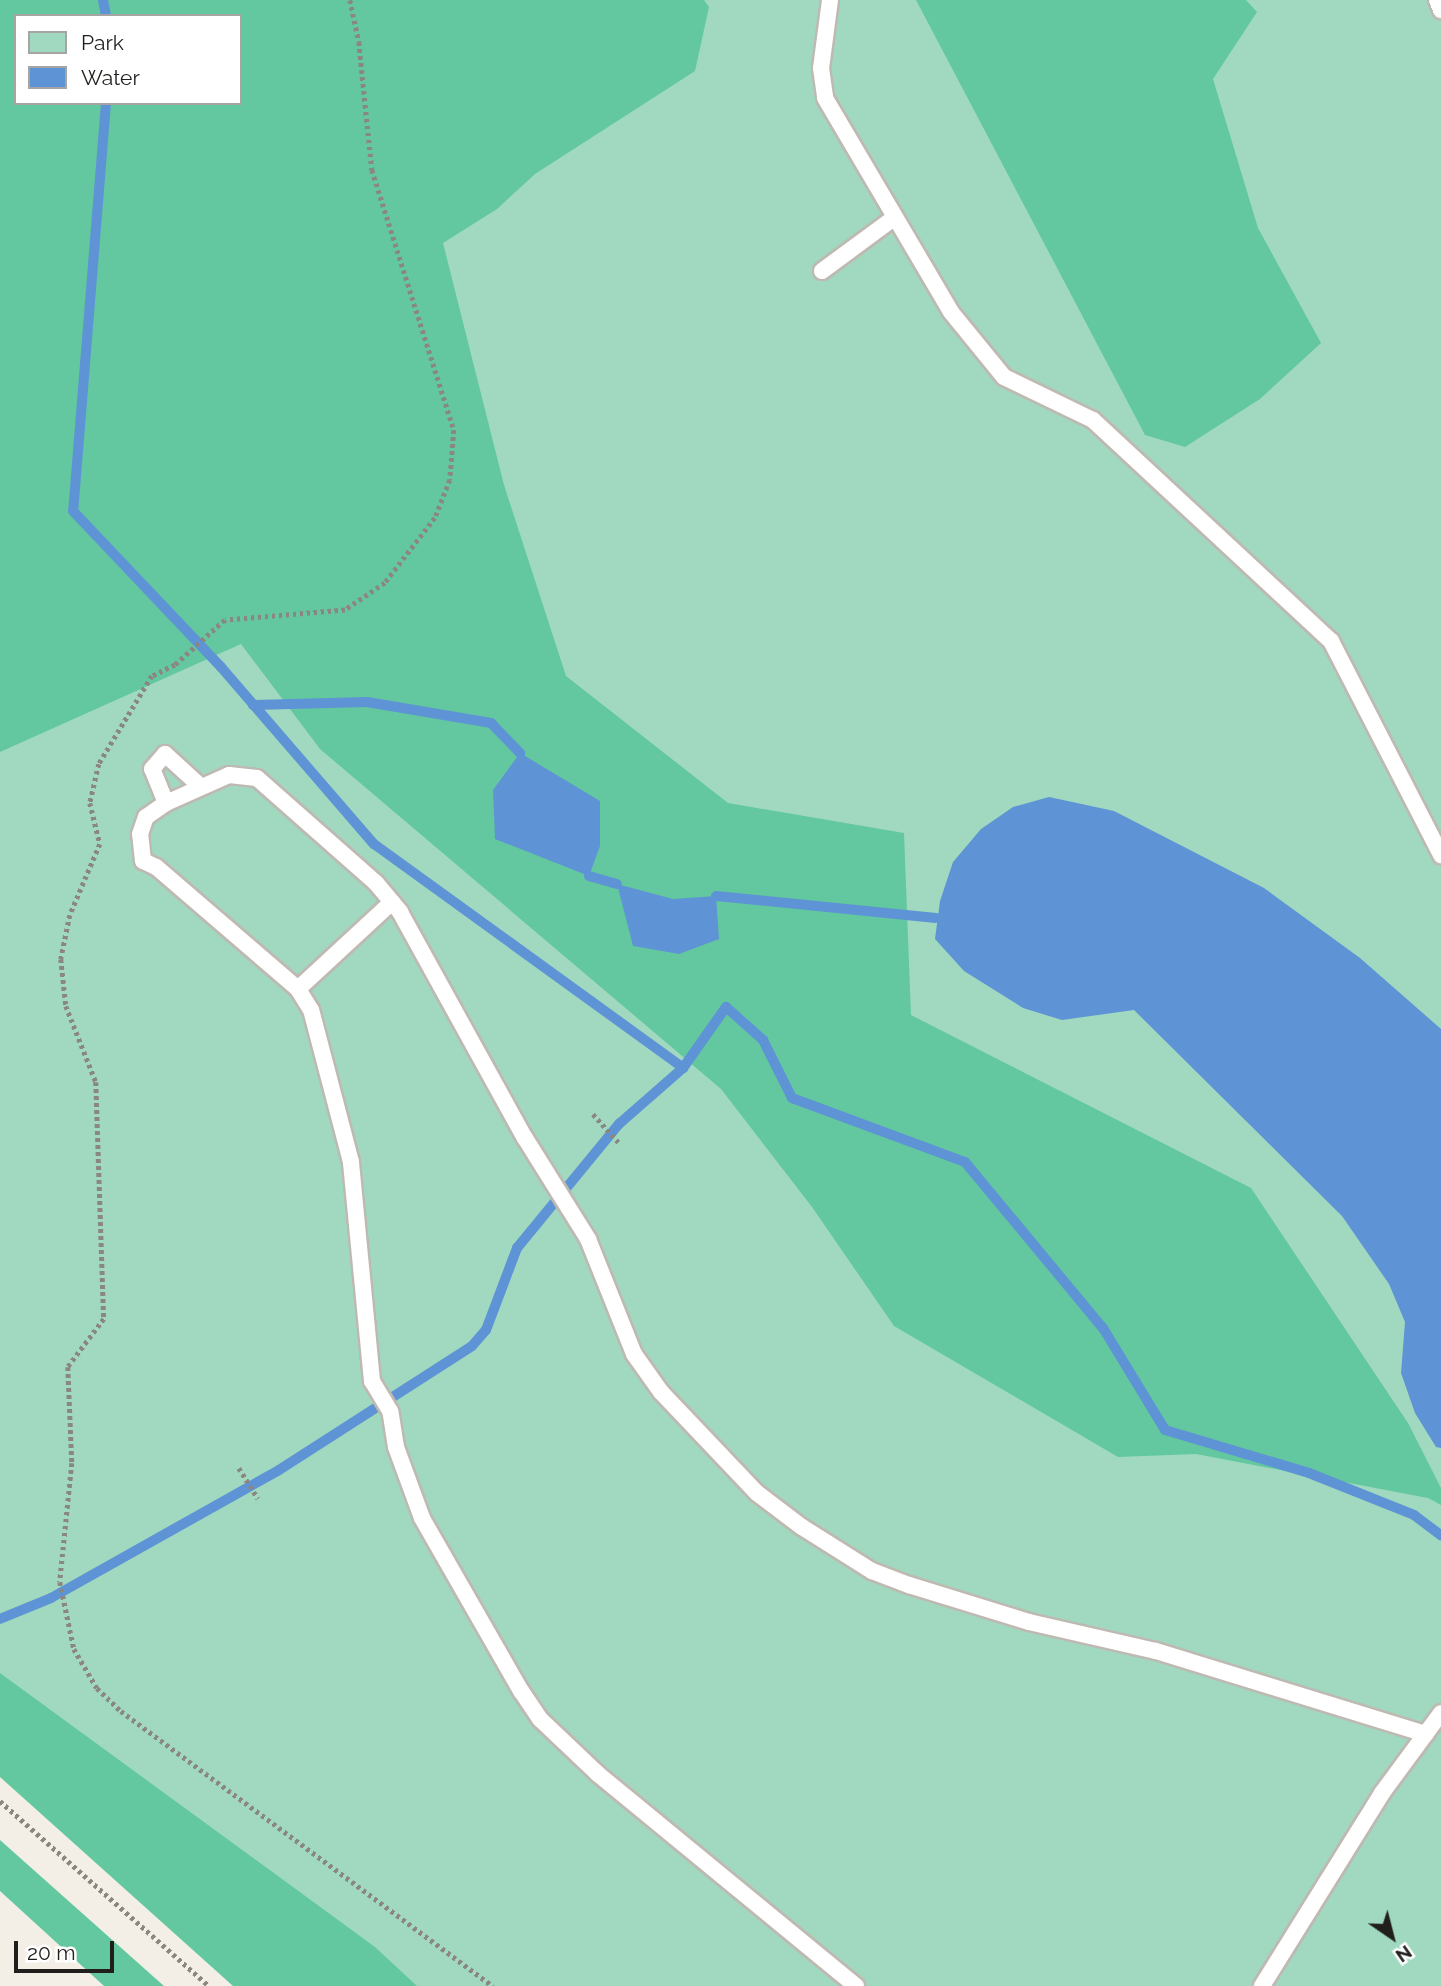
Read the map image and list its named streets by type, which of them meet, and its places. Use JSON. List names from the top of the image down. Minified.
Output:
{"legend":["Park","Water"],"scale_bar":"20 m","north":"bottom right"}
